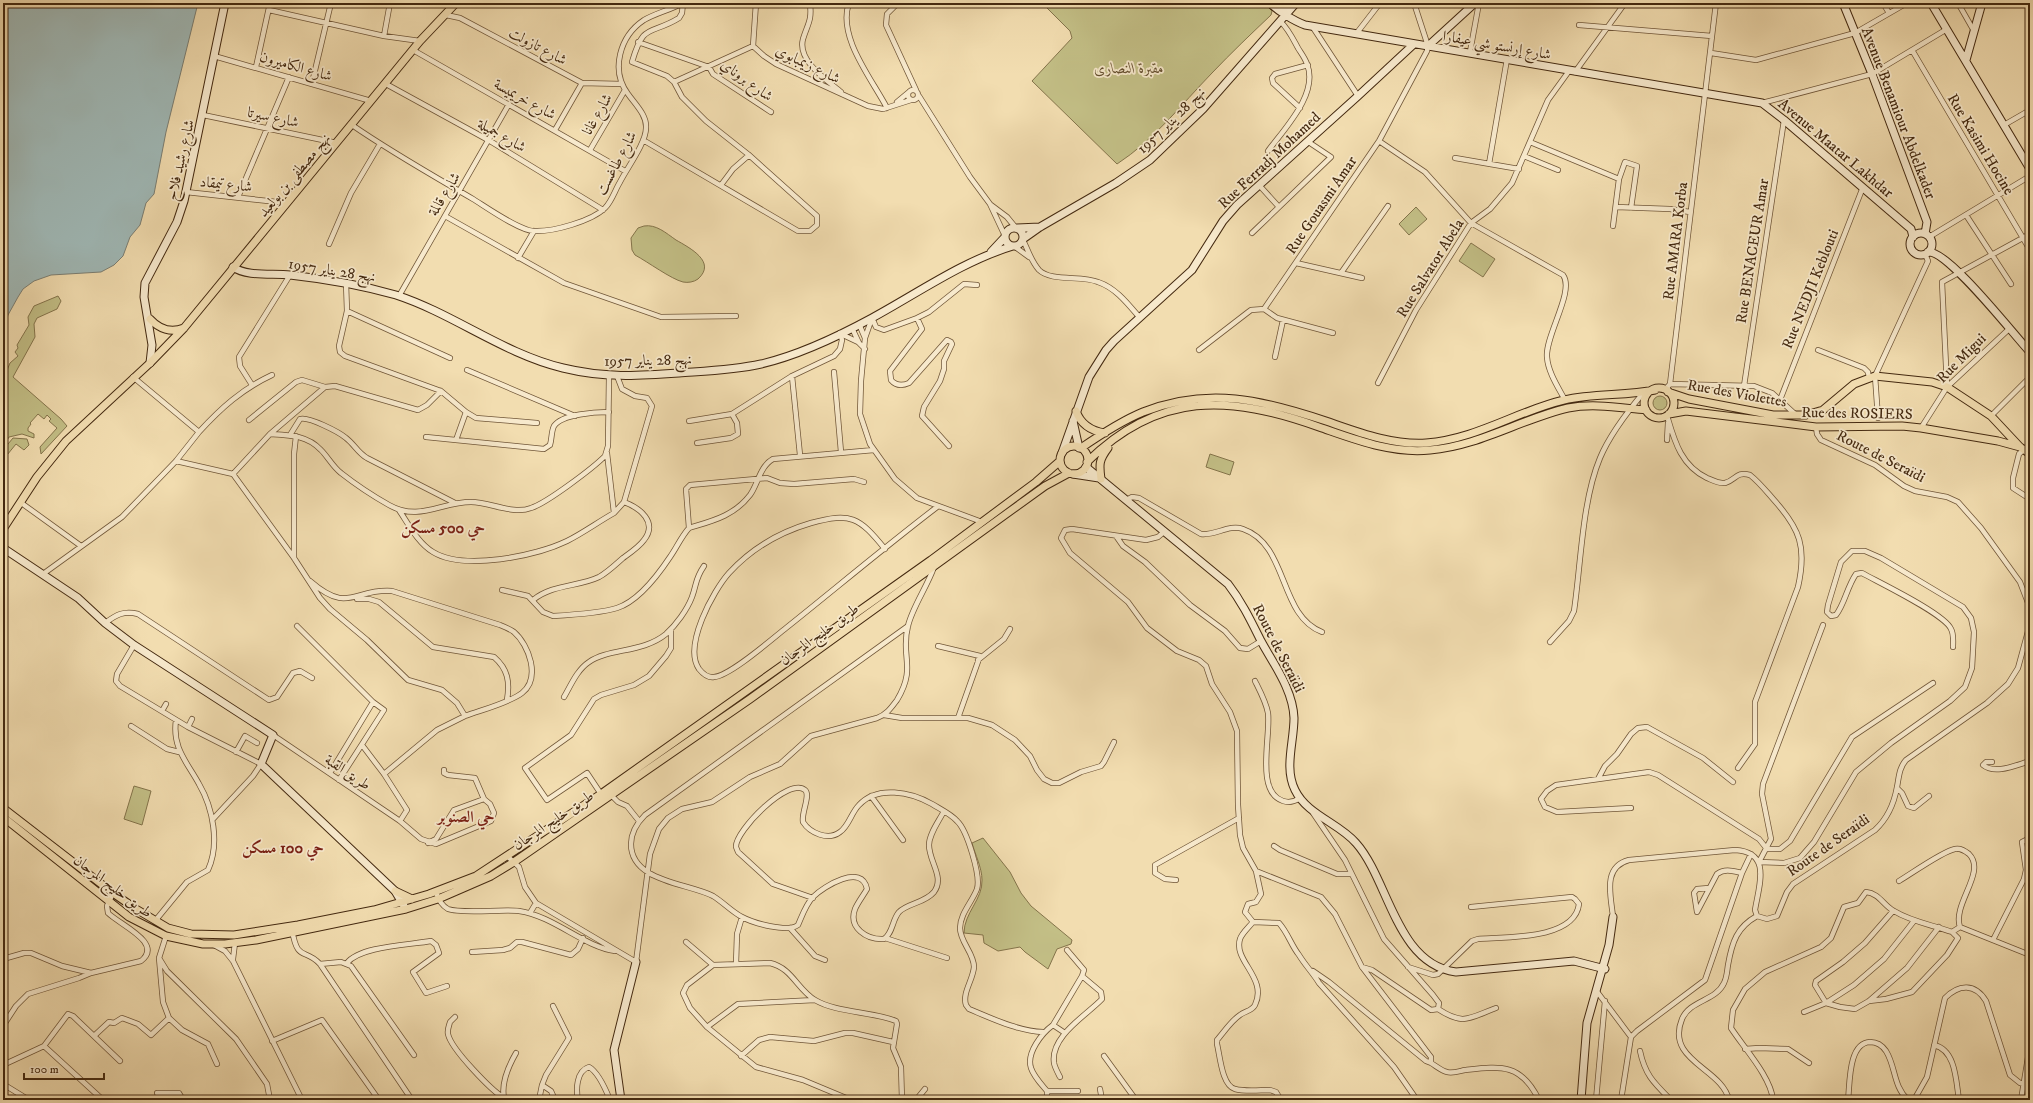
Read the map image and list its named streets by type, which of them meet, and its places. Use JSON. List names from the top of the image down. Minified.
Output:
{"streets":{"main road":["نهج مصطفى بن بولعيد","Rue des Violettes","Rue des ROSIERS","طريق خليج المرجان"],"street":["شارع إرنستو شي عيفارا","شارع تازولت","شارع زيمبابوي","شارع الكاميرون","شارع بروناي","شارع خريميسة","Avenue Benamiour Abdelkader","شارع غانا","شارع سيرتا","نهج 28 يناير 1957","شارع جميلة","Rue Kasimi Hocine","Avenue Maatar Lakhdar","شارع رشيد فلاح","Rue Ferradj Mohamed","شارع طاغست","شارع تيمقاد","شارع قالمة","Rue Gouasmi Amar","Rue AMARA Korba","Rue BENACEUR Amar","Rue Salvator Abela","Rue NEDJI Keblouti","Rue Migui","Route de Seraïdi","طريق القبة"]},"crossings":[["شارع إرنستو شي عيفارا","نهج 28 يناير 1957"],["شارع إرنستو شي عيفارا","Avenue Maatar Lakhdar"],["شارع إرنستو شي عيفارا","Rue Ferradj Mohamed"],["شارع إرنستو شي عيفارا","Rue Gouasmi Amar"],["شارع إرنستو شي عيفارا","Rue AMARA Korba"],["شارع إرنستو شي عيفارا","Rue Salvator Abela"],["شارع تازولت","شارع طاغست"],["شارع تازولت","نهج مصطفى بن بولعيد"],["شارع الكاميرون","شارع رشيد فلاح"],["شارع الكاميرون","نهج مصطفى بن بولعيد"],["شارع خريميسة","شارع غانا"],["شارع خريميسة","شارع طاغست"],["شارع خريميسة","نهج مصطفى بن بولعيد"],["شارع خريميسة","شارع قالمة"],["Avenue Benamiour Abdelkader","Avenue Maatar Lakhdar"],["شارع غانا","شارع طاغست"],["شارع سيرتا","شارع رشيد فلاح"],["شارع سيرتا","نهج مصطفى بن بولعيد"],["نهج 28 يناير 1957","نهج مصطفى بن بولعيد"],["نهج 28 يناير 1957","شارع قالمة"],["شارع جميلة","شارع طاغست"],["شارع جميلة","نهج مصطفى بن بولعيد"],["شارع جميلة","شارع قالمة"],["Avenue Maatar Lakhdar","Rue AMARA Korba"],["Avenue Maatar Lakhdar","Rue BENACEUR Amar"],["Avenue Maatar Lakhdar","Rue NEDJI Keblouti"],["شارع رشيد فلاح","نهج مصطفى بن بولعيد"],["شارع رشيد فلاح","شارع تيمقاد"],["Rue Ferradj Mohamed","Route de Seraïdi"],["Rue Ferradj Mohamed","طريق خليج المرجان"],["نهج مصطفى بن بولعيد","شارع تيمقاد"],["Rue Migui","Rue des Violettes"],["Rue Migui","Rue des ROSIERS"],["Rue des Violettes","Rue des ROSIERS"],["Rue des ROSIERS","Route de Seraïdi"],["Route de Seraïdi","طريق خليج المرجان"]],"districts":["حي 500 مسكن","حي الصنوبر","حي 100 مسكن"],"parks":["مقبرة النصارى"],"scale_bar":"100 m"}
